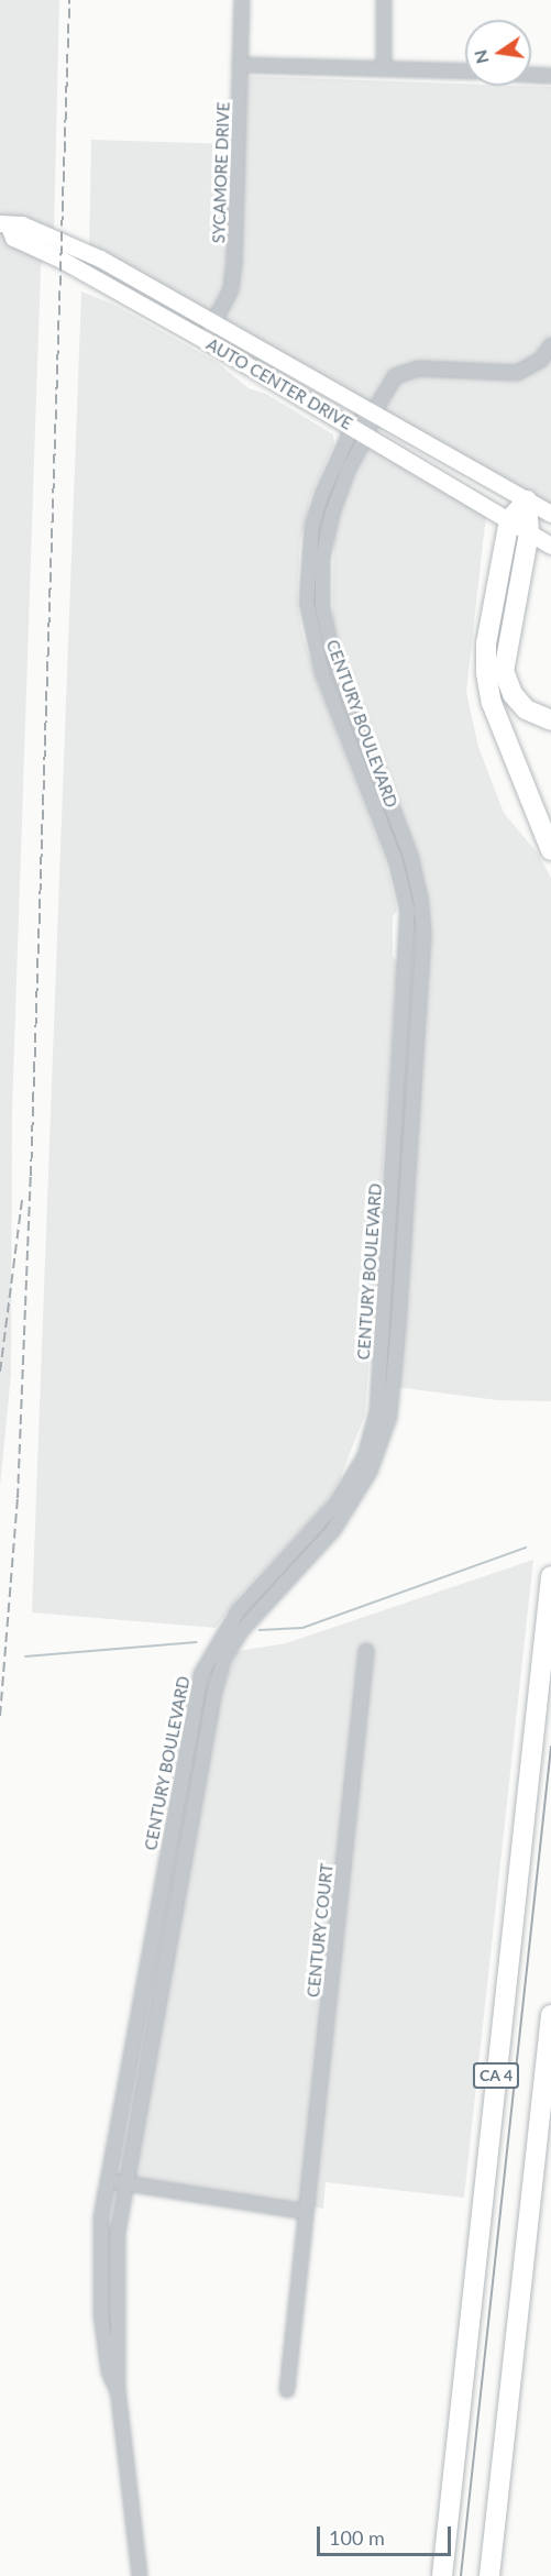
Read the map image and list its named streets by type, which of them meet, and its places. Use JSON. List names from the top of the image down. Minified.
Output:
{"streets":{"highway":["CA 4"],"main road":["AUTO CENTER DRIVE"],"street":["SYCAMORE DRIVE","CENTURY BOULEVARD","CENTURY COURT"]},"crossings":[["SYCAMORE DRIVE","AUTO CENTER DRIVE"],["AUTO CENTER DRIVE","CENTURY BOULEVARD"]],"scale_bar":"100 m","north":"left"}
